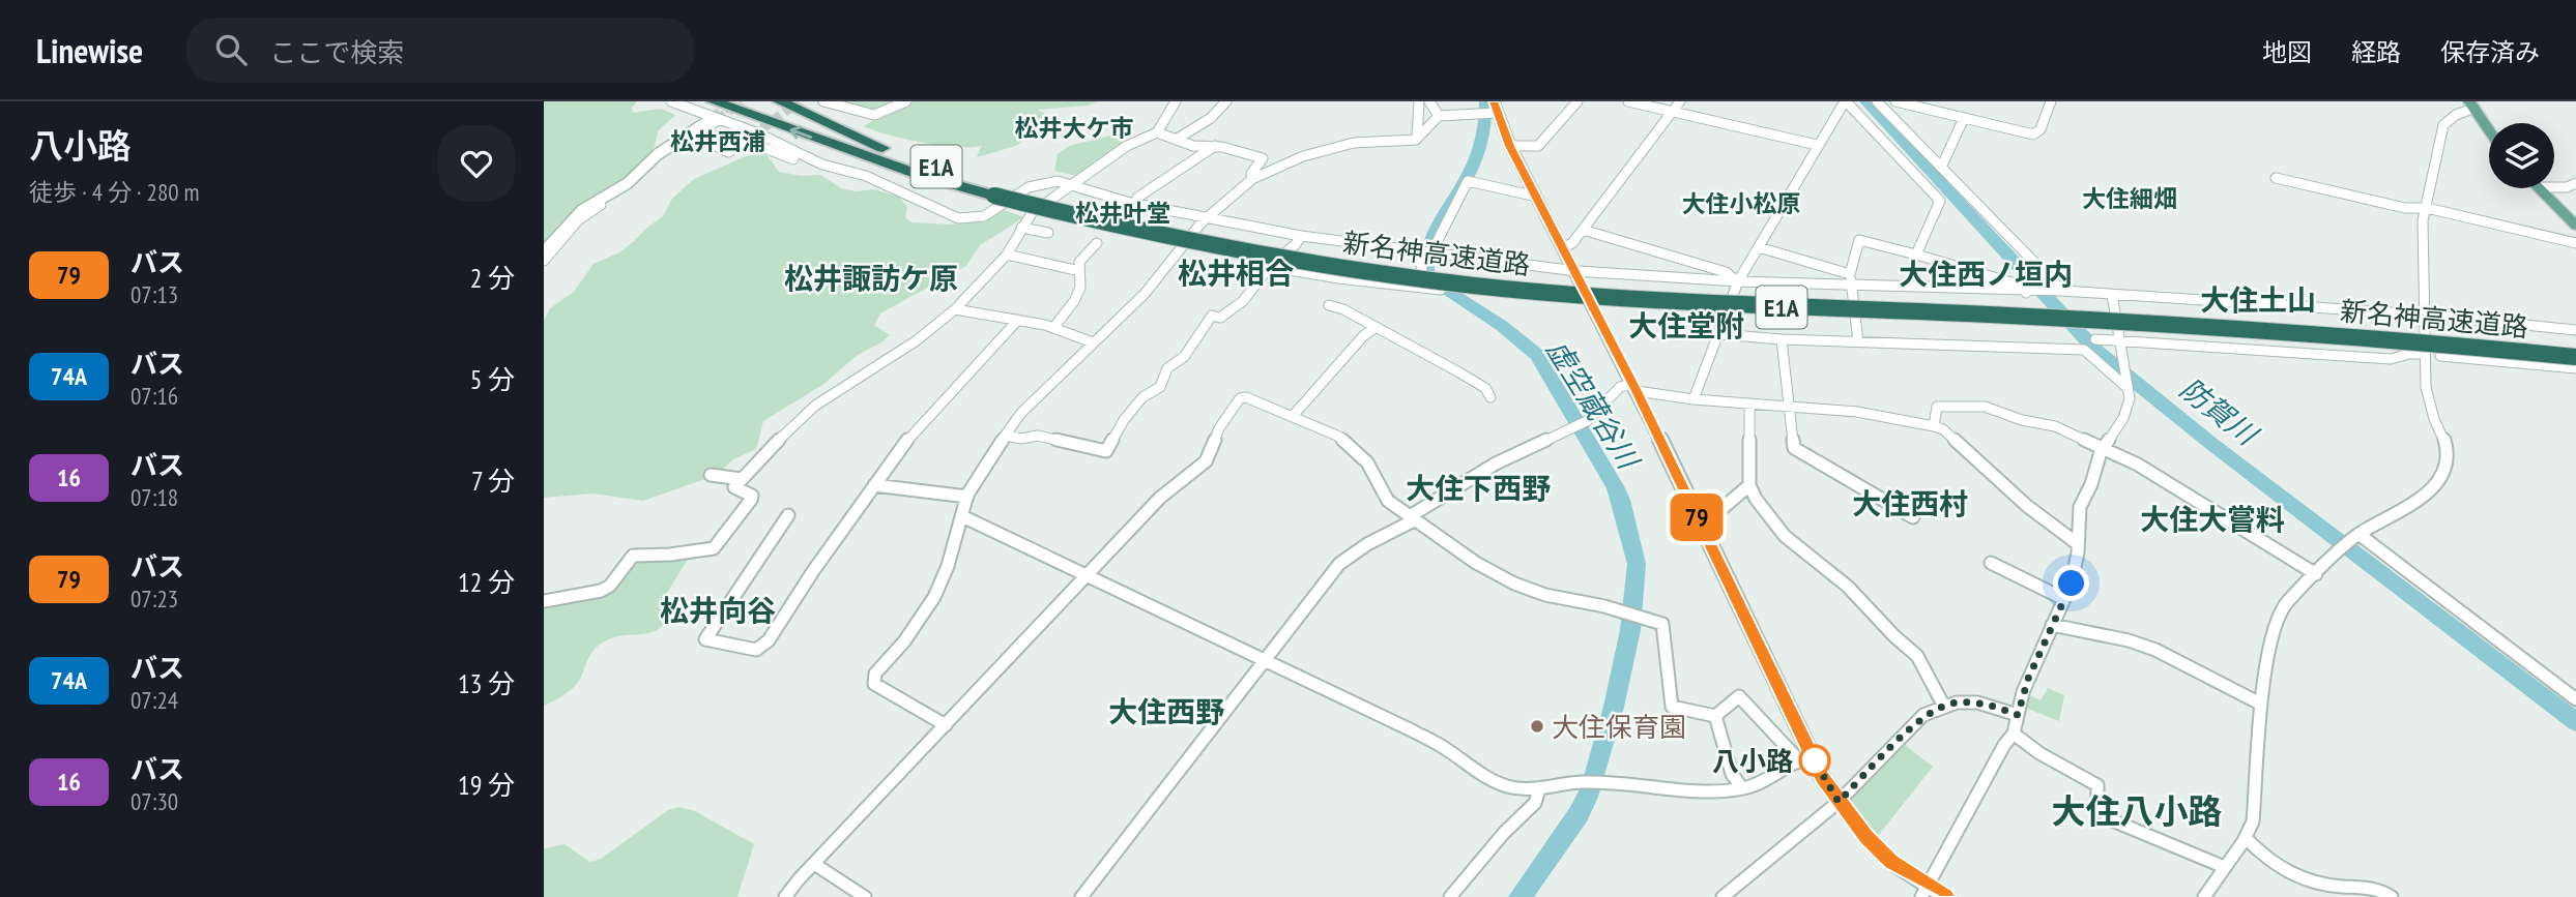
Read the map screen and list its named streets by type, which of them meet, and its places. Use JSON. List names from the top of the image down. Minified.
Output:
{"streets":{"highway":["E1A","新名神高速道路"]},"districts":["松井大ケ市","松井西浦","大住細畑","大住小松原","松井叶堂","松井相合","大住西ノ垣内","松井諏訪ケ原","大住土山","大住堂附","大住下西野","大住西村","大住大嘗料","松井向谷","大住西野","大住八小路"],"water":["虚空蔵谷川","防賀川"],"places":["大住保育園","八小路"],"lines":["bus line 79"],"page":{"header":"Linewise","search":"ここで検索","nav":["地図","経路","保存済み"],"heading":["八小路","徒歩 · 4 分 · 280 m"],"on_map":"79","list":[{"mark":"79","name":"バス","note":"07:13","value":"2 分"},{"mark":"74A","name":"バス","note":"07:16","value":"5 分"},{"mark":"16","name":"バス","note":"07:18","value":"7 分"},{"mark":"79","name":"バス","note":"07:23","value":"12 分"},{"mark":"74A","name":"バス","note":"07:24","value":"13 分"},{"mark":"16","name":"バス","note":"07:30","value":"19 分"}]}}
